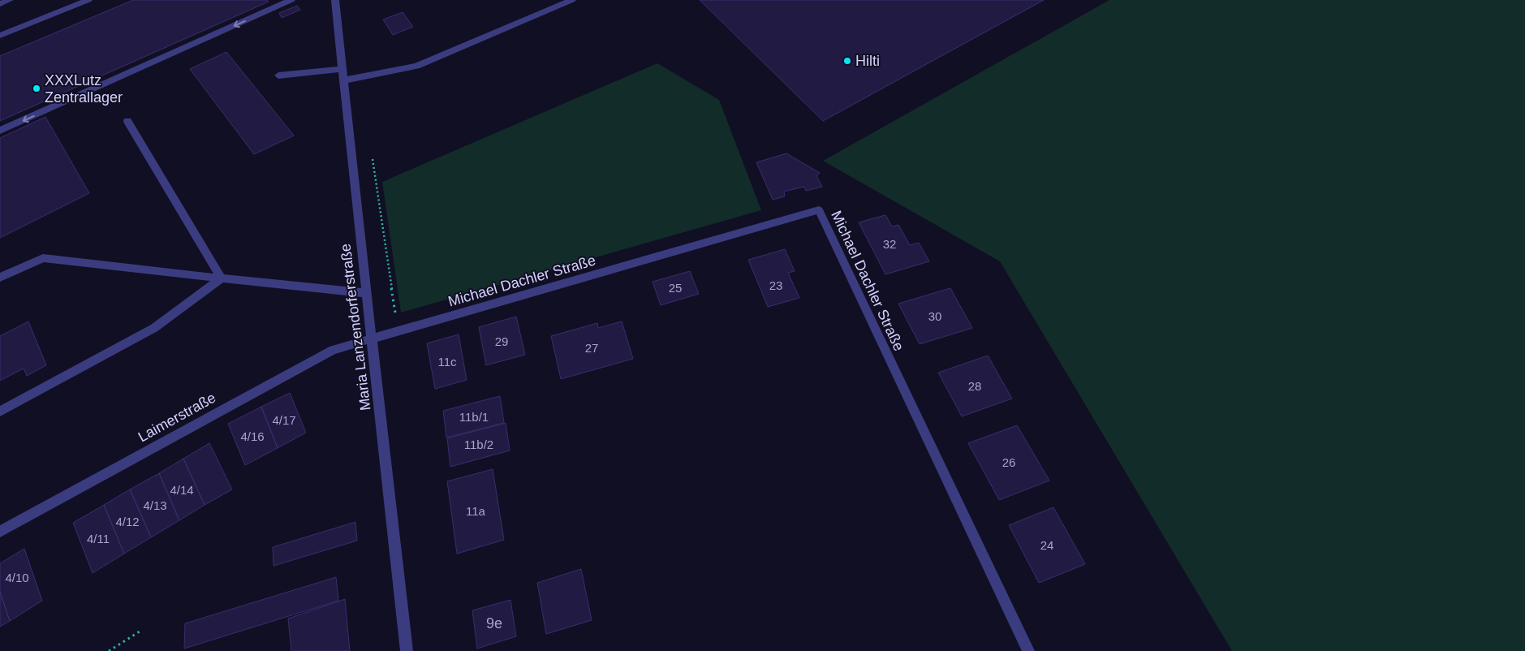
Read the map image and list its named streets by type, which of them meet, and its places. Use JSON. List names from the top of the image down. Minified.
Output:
{"streets":{"street":["Michael Dachler Straße","Maria Lanzendorferstraße","Laimerstraße"]},"crossings":[["Michael Dachler Straße","Maria Lanzendorferstraße"],["Michael Dachler Straße","Laimerstraße"],["Maria Lanzendorferstraße","Laimerstraße"]],"places":["Hilti","XXXLutz Zentrallager"],"house_numbers":["32","23","25","30","29","27","11c","28","11b/1","4/17","4/16","11b/2","26","4/14","4/13","11a","4/12","4/11","24","4/10","9e"]}
